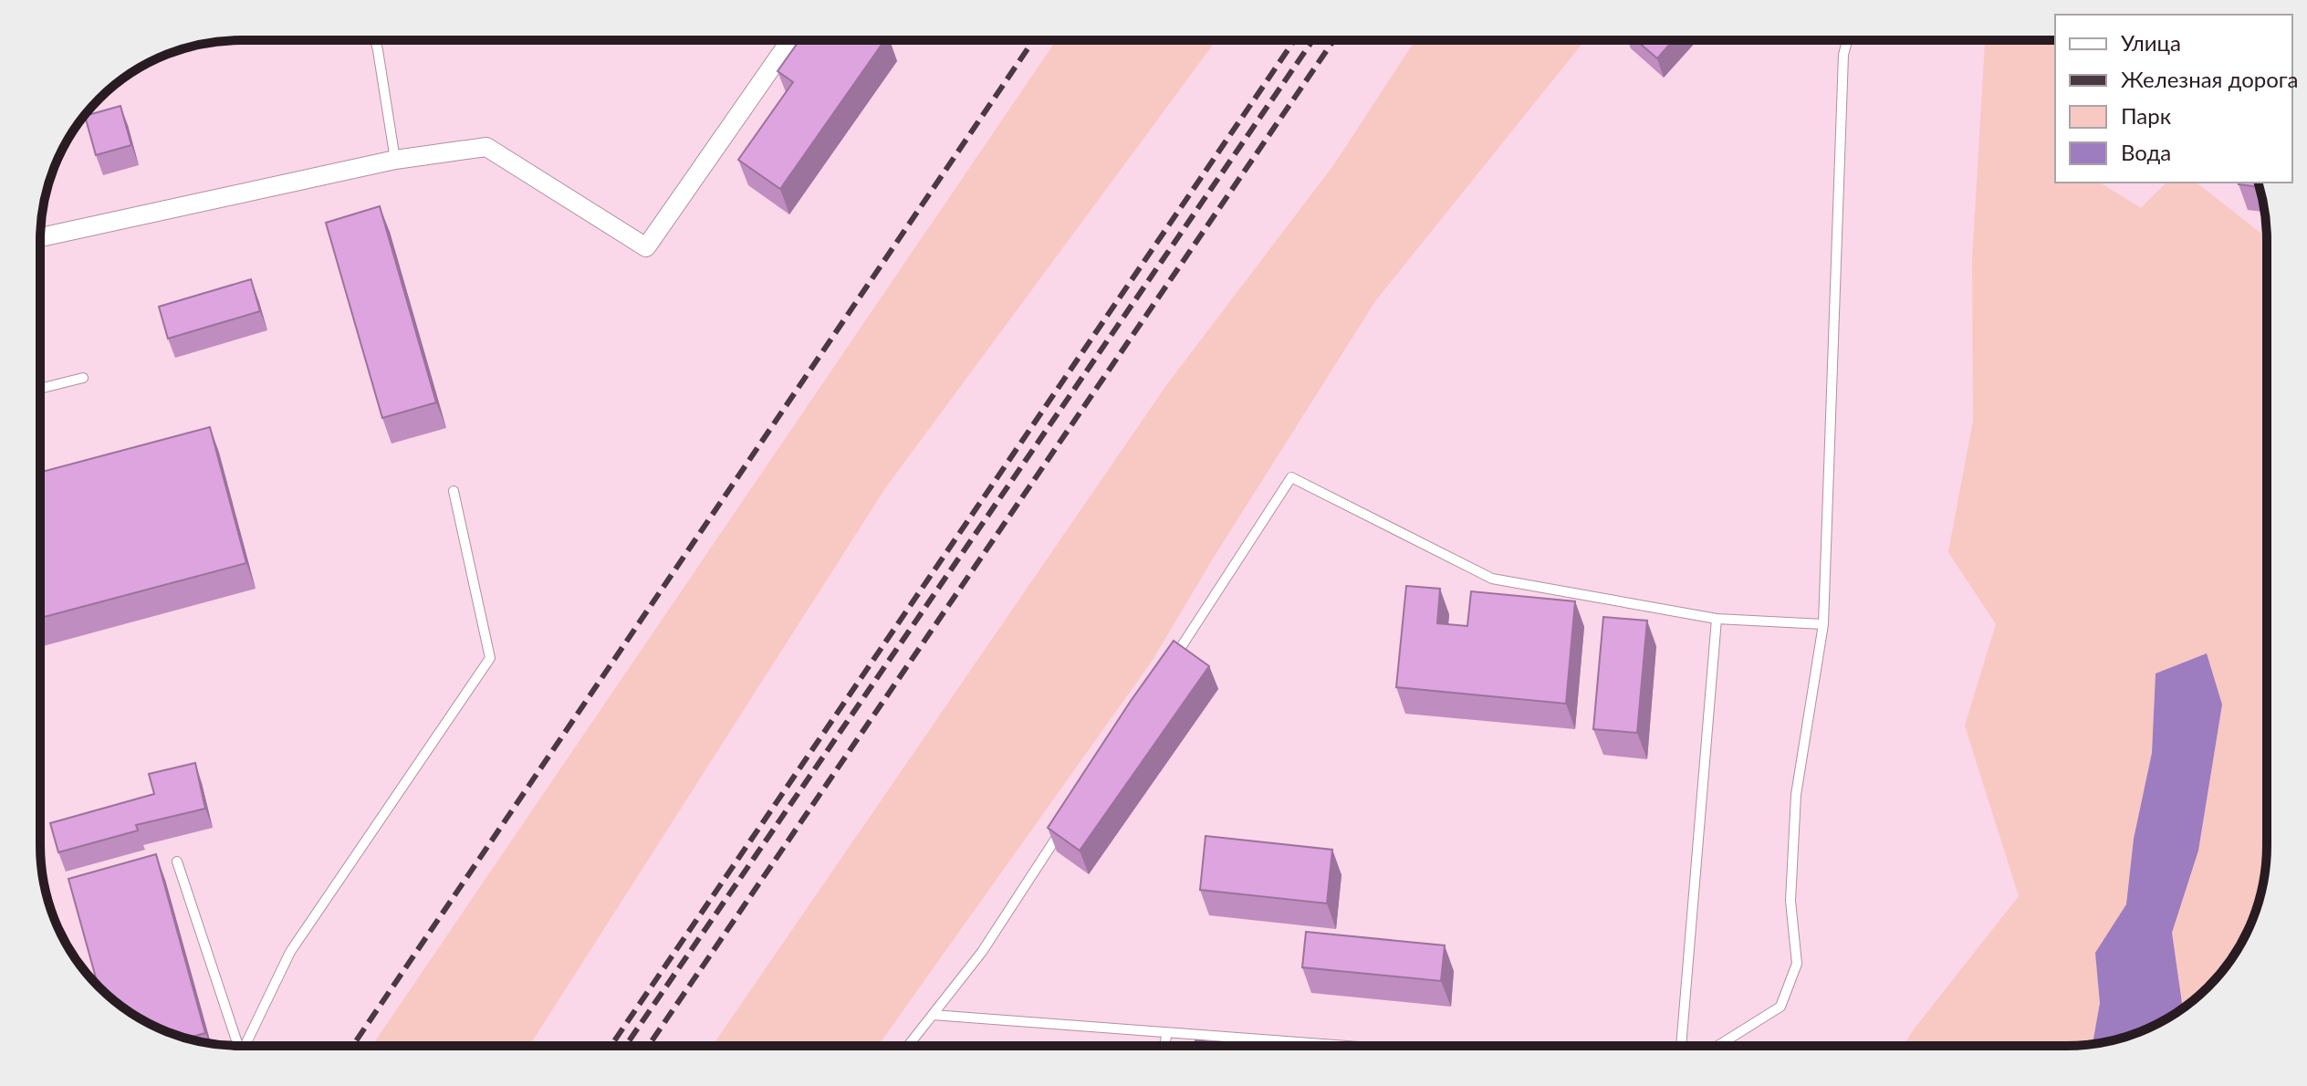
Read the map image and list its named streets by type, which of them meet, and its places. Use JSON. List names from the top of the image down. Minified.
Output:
{"legend":["Улица","Железная дорога","Парк","Вода"]}
